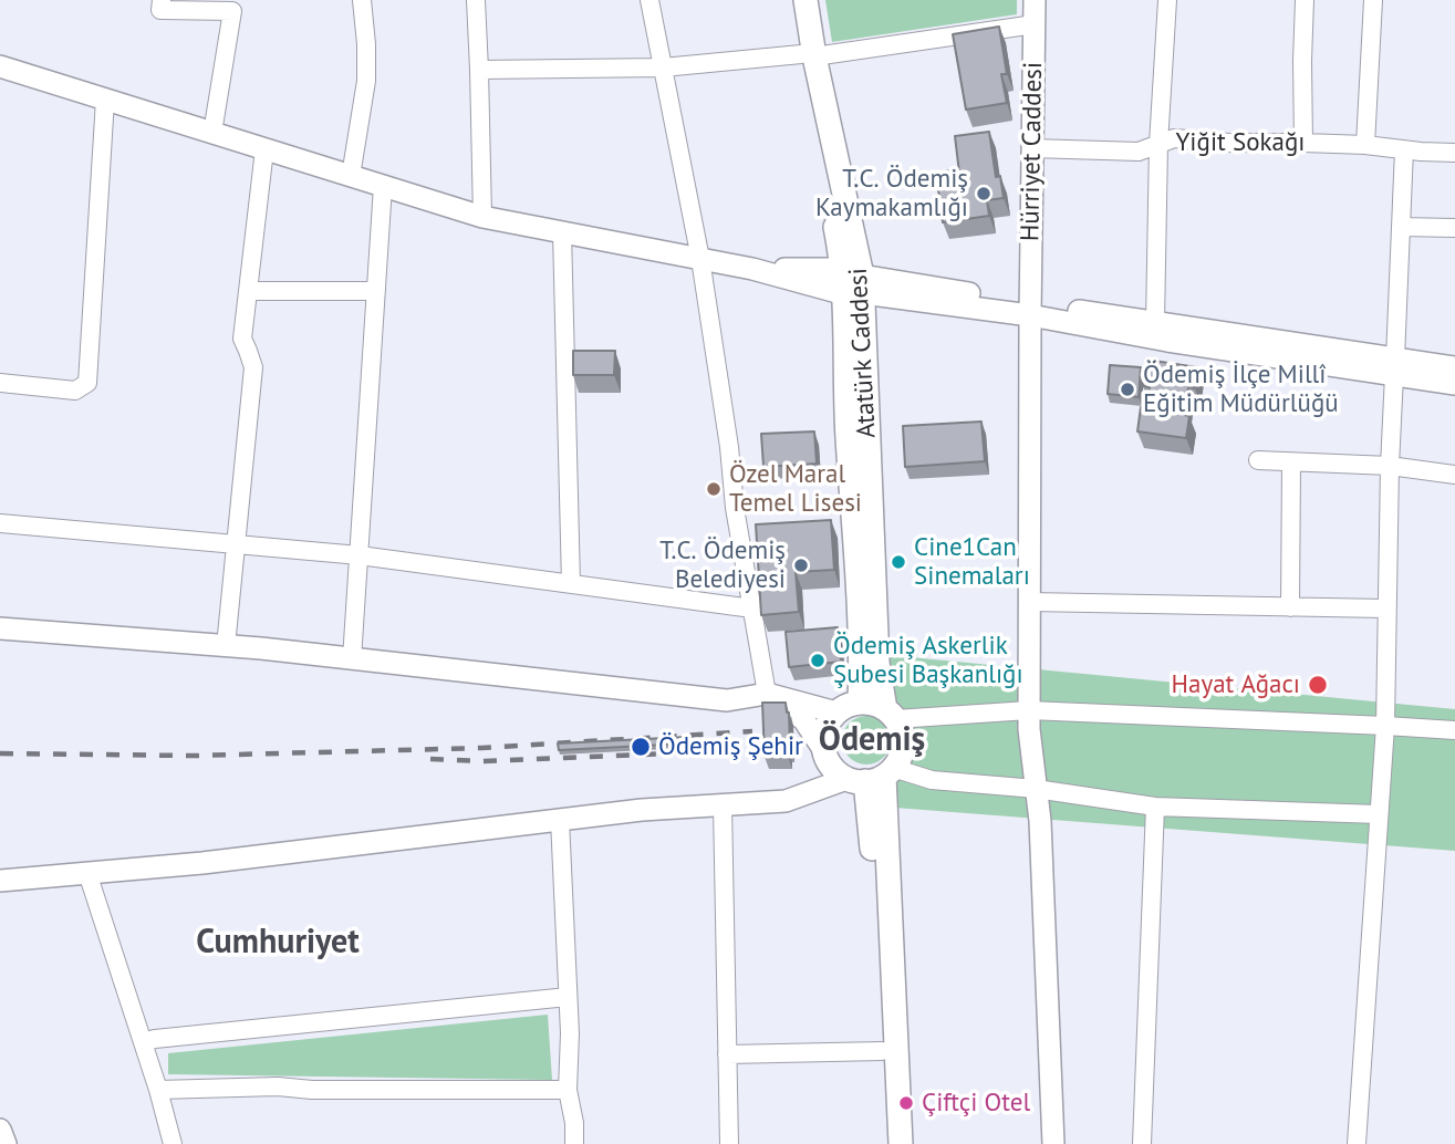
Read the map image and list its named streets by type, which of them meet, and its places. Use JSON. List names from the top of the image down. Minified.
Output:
{"streets":{"main road":["Atatürk Caddesi"],"street":["Yiğit Sokağı","Hürriyet Caddesi"]},"crossings":[["Yiğit Sokağı","Hürriyet Caddesi"]],"districts":["Ödemiş","Cumhuriyet"],"places":["T.C. Ödemiş Kaymakamlığı","Ödemiş İlçe Millî Eğitim Müdürlüğü","Özel Maral Temel Lisesi","Cine1Can Sinemaları","T.C. Ödemiş Belediyesi","Ödemiş Askerlik Şubesi Başkanlığı","Hayat Ağacı","Ödemiş Şehir","Çiftçi Otel"]}
